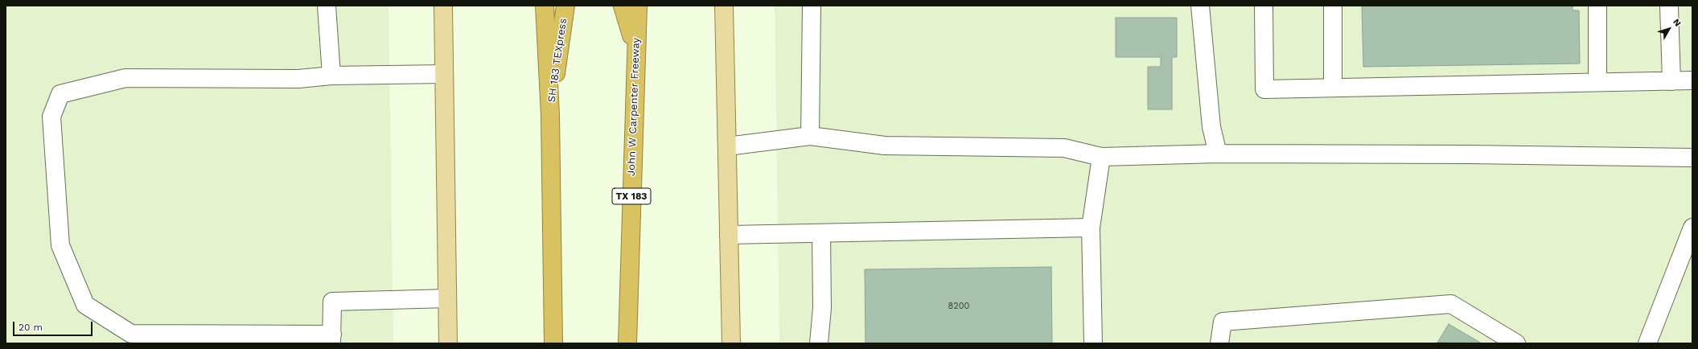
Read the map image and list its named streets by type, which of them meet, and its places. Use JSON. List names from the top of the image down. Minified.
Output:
{"streets":{"highway":["SH 183 TEXpress","John W Carpenter Freeway","TX 183"]},"house_numbers":["8200"],"scale_bar":"20 m","north":"top right"}
